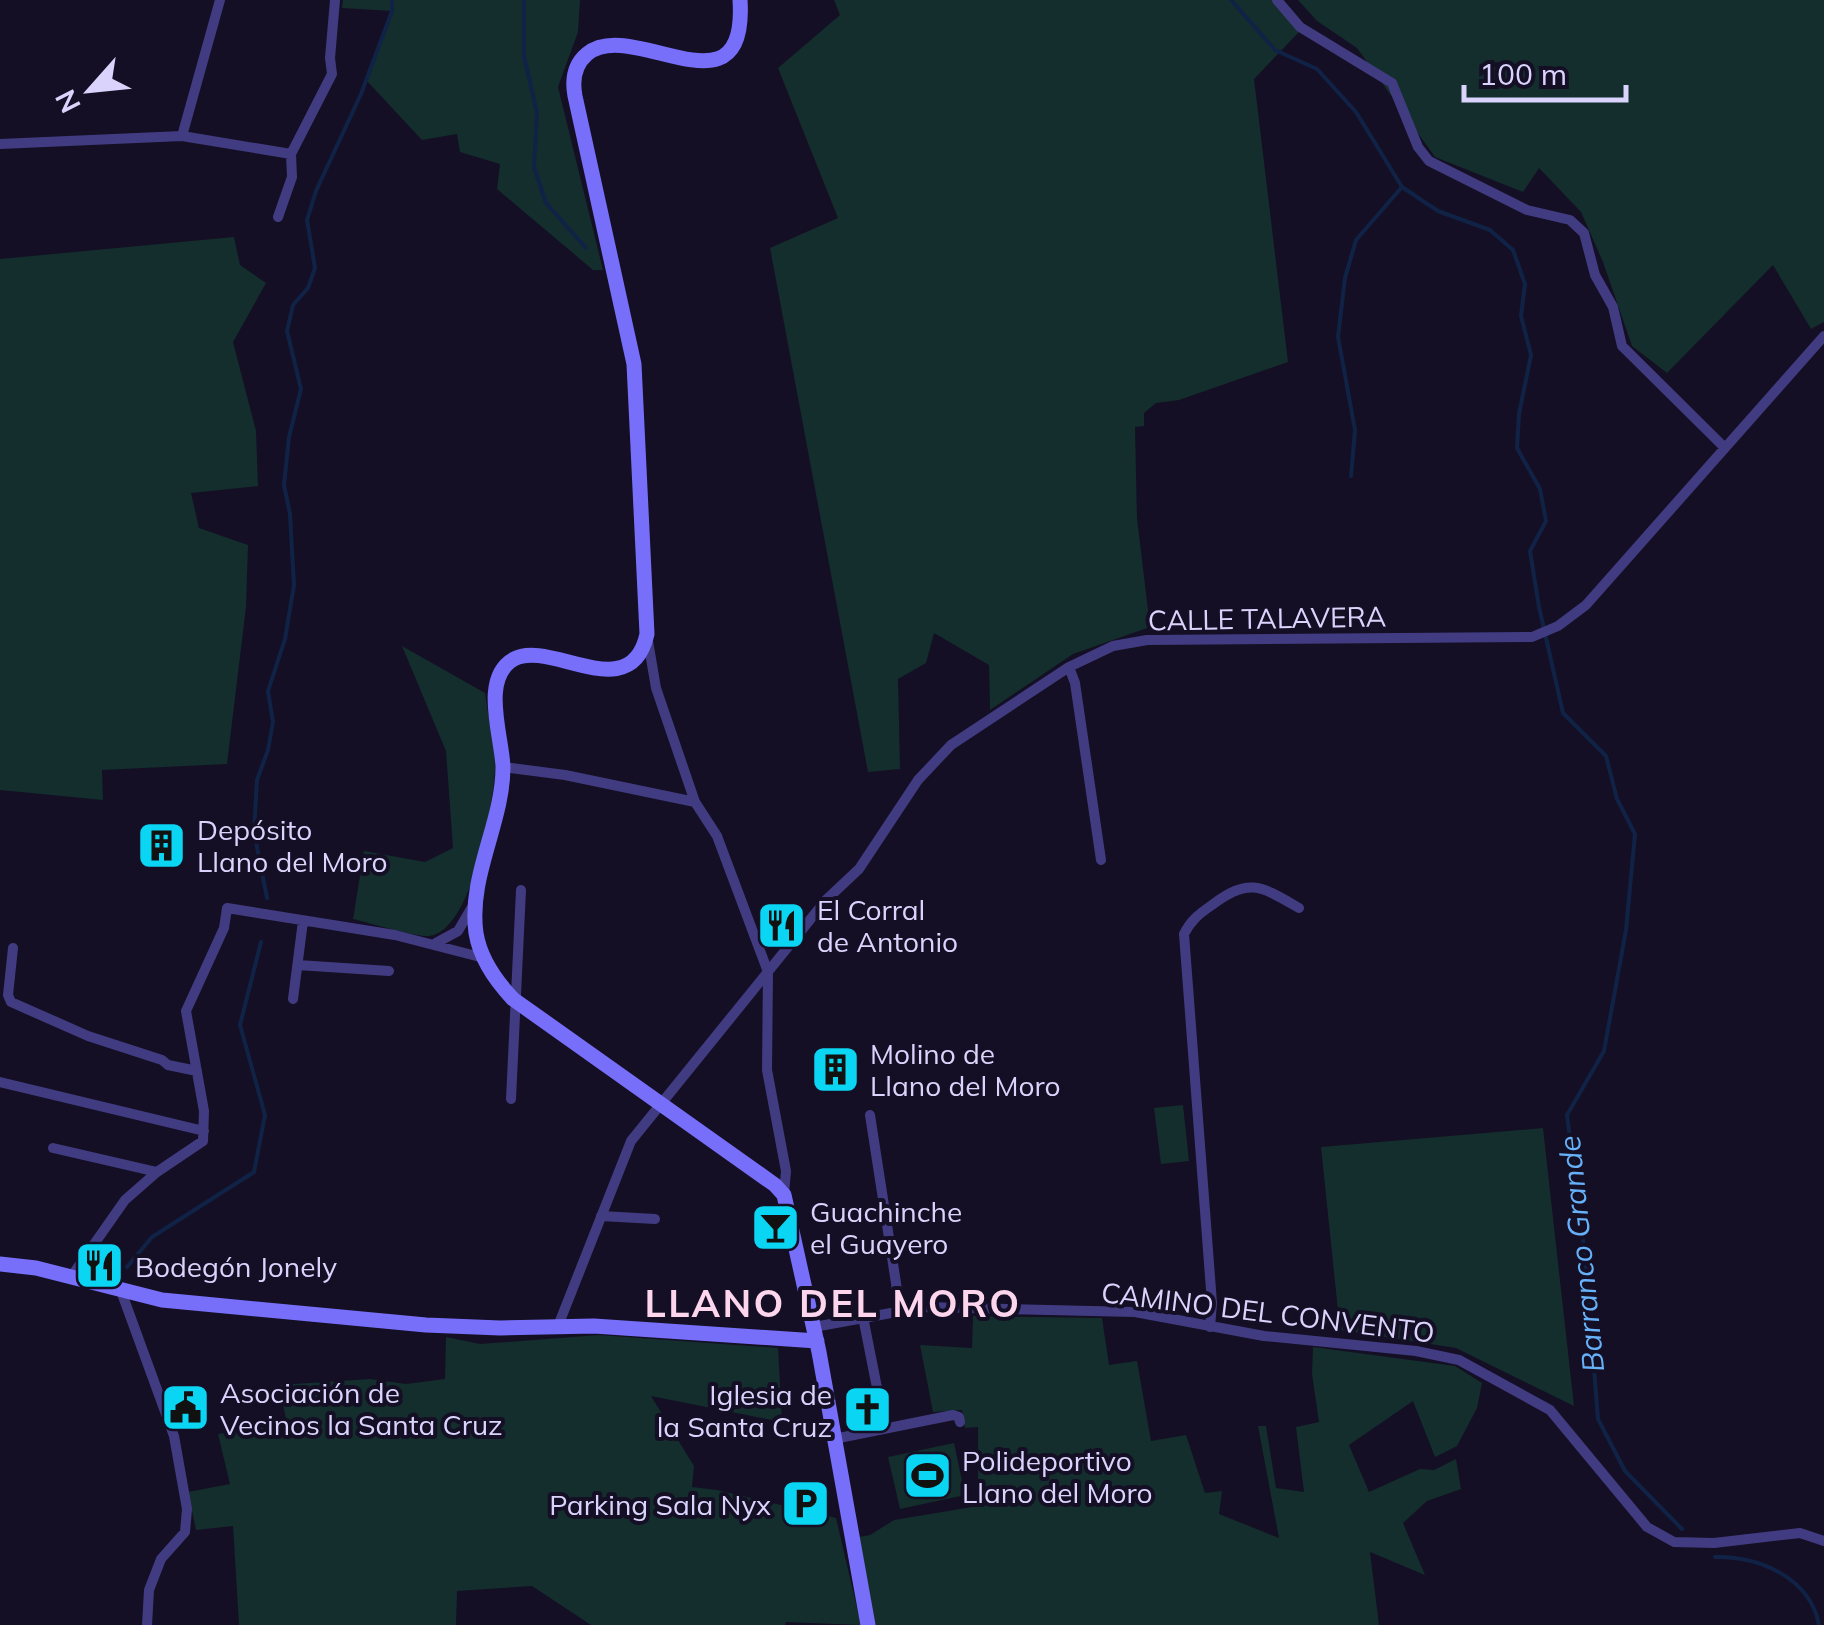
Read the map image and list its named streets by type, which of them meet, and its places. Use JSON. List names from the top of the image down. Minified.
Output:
{"streets":{"street":["CALLE TALAVERA","CAMINO DEL CONVENTO"]},"districts":["LLANO DEL MORO"],"water":["Barranco Grande"],"places":{"building":["Depósito Llano del Moro","Molino de Llano del Moro"],"restaurant":["El Corral de Antonio","Bodegón Jonely"],"bar":["Guachinche el Guayero"],"public building":["Asociación de Vecinos la Santa Cruz"],"church":["Iglesia de la Santa Cruz"],"sports":["Polideportivo Llano del Moro"],"parking":["Parking Sala Nyx"]},"scale_bar":"100 m","north":"bottom left"}
